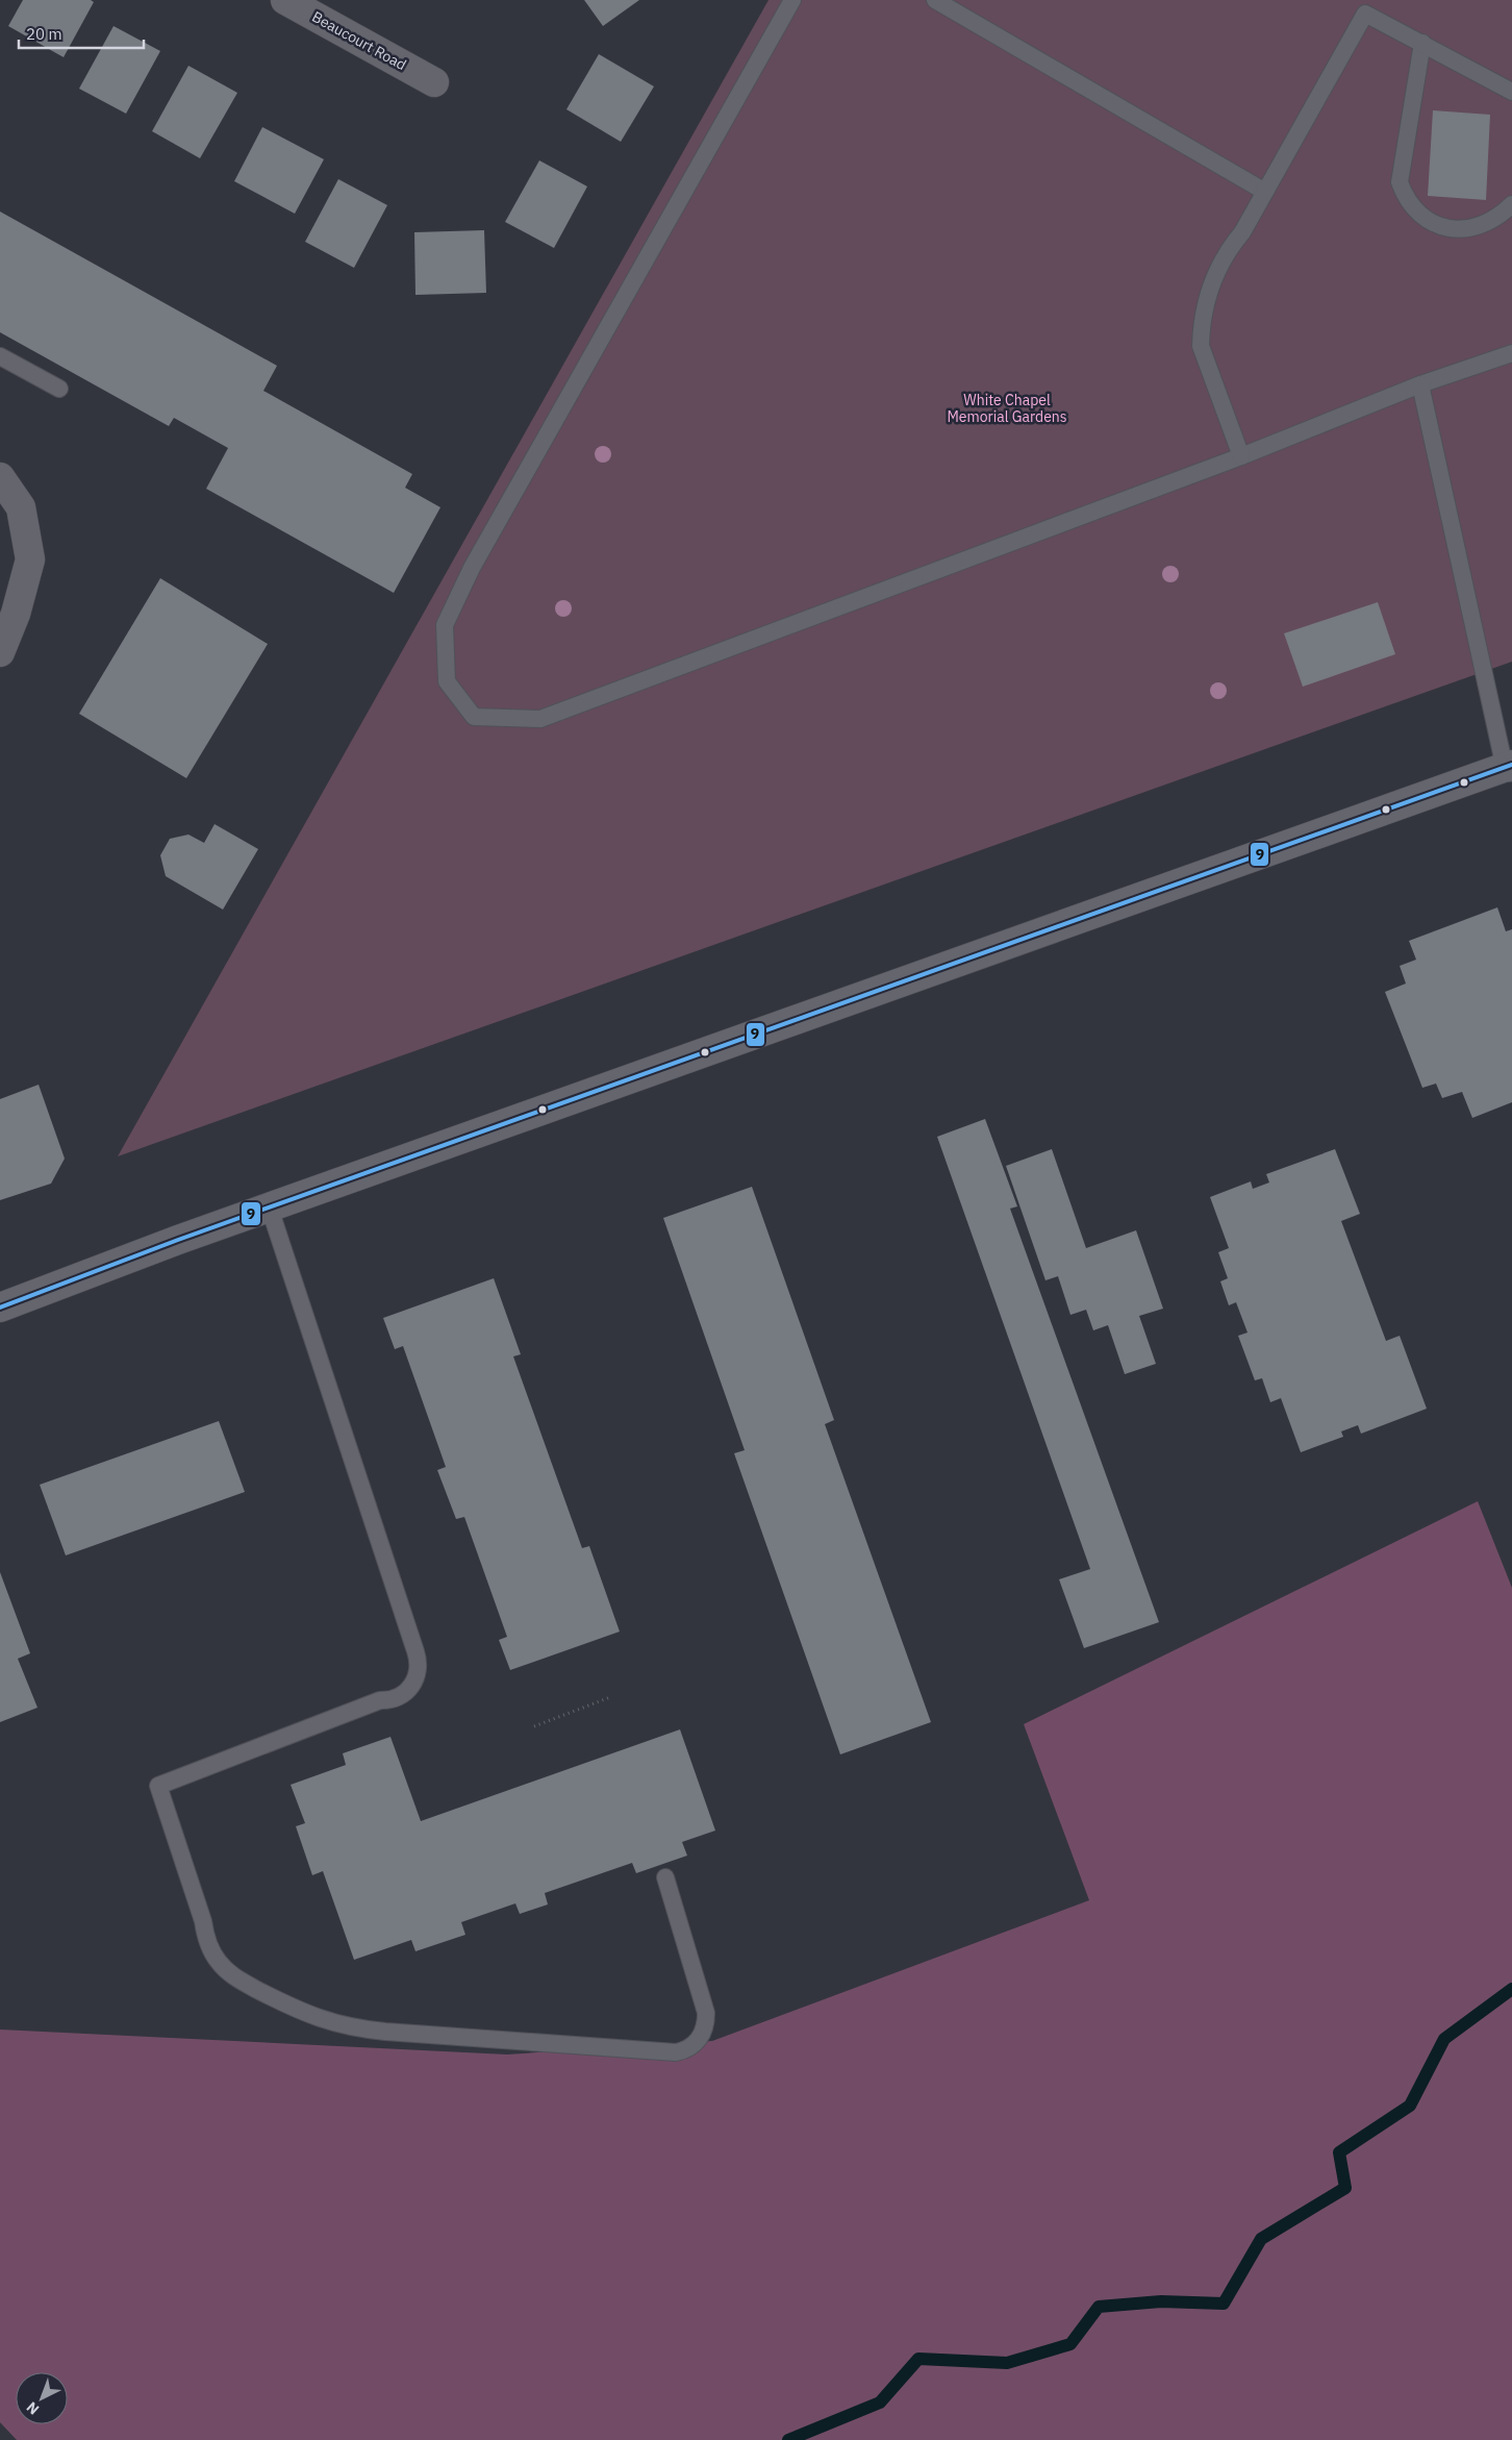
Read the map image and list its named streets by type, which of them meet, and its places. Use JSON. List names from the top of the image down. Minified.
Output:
{"streets":{"main road":["Beaucourt Road"]},"parks":["White Chapel Memorial Gardens"],"lines":["transit line 9"],"scale_bar":"20 m","north":"bottom left"}
